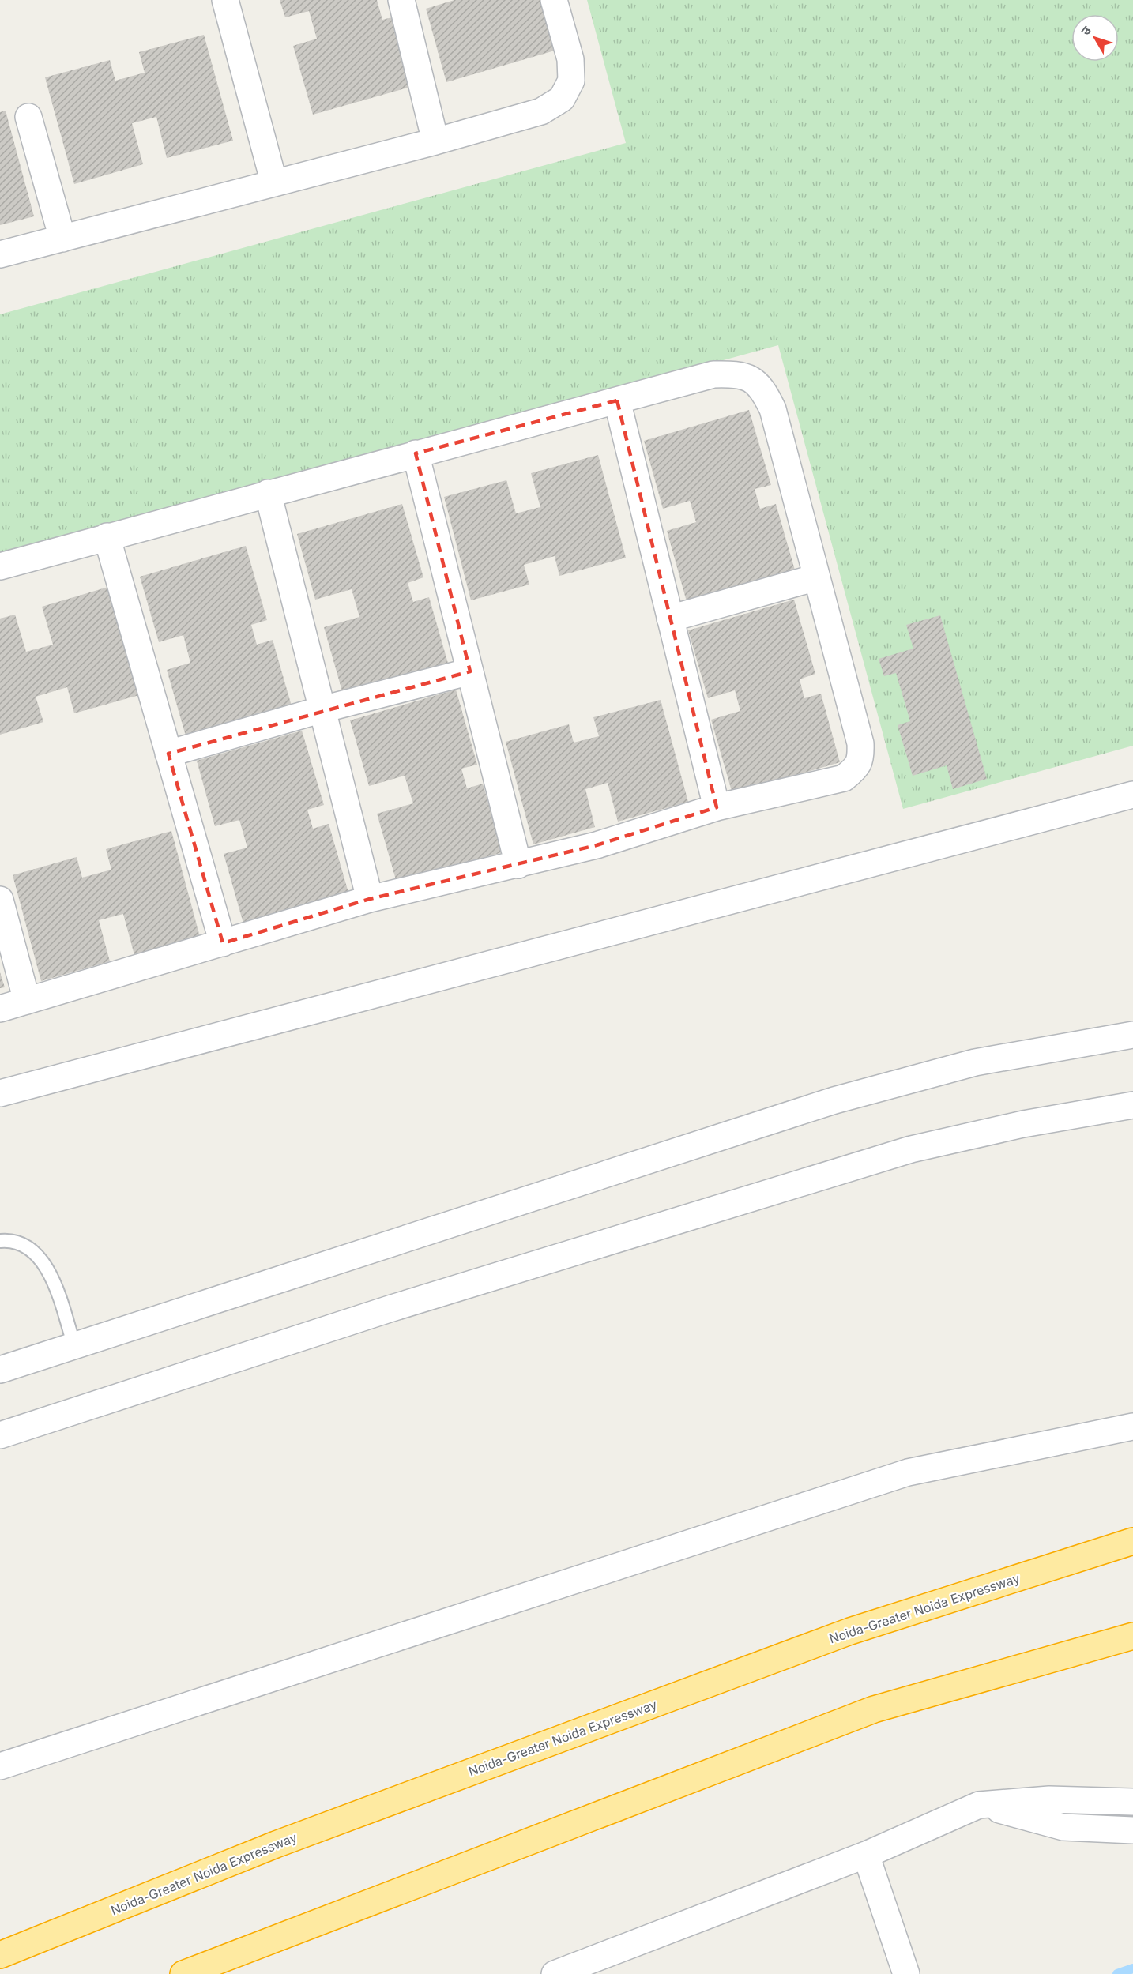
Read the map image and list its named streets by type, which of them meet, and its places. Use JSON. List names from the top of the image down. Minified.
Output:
{"streets":{"highway":["Noida-Greater Noida Expressway"]},"north":"top left"}
